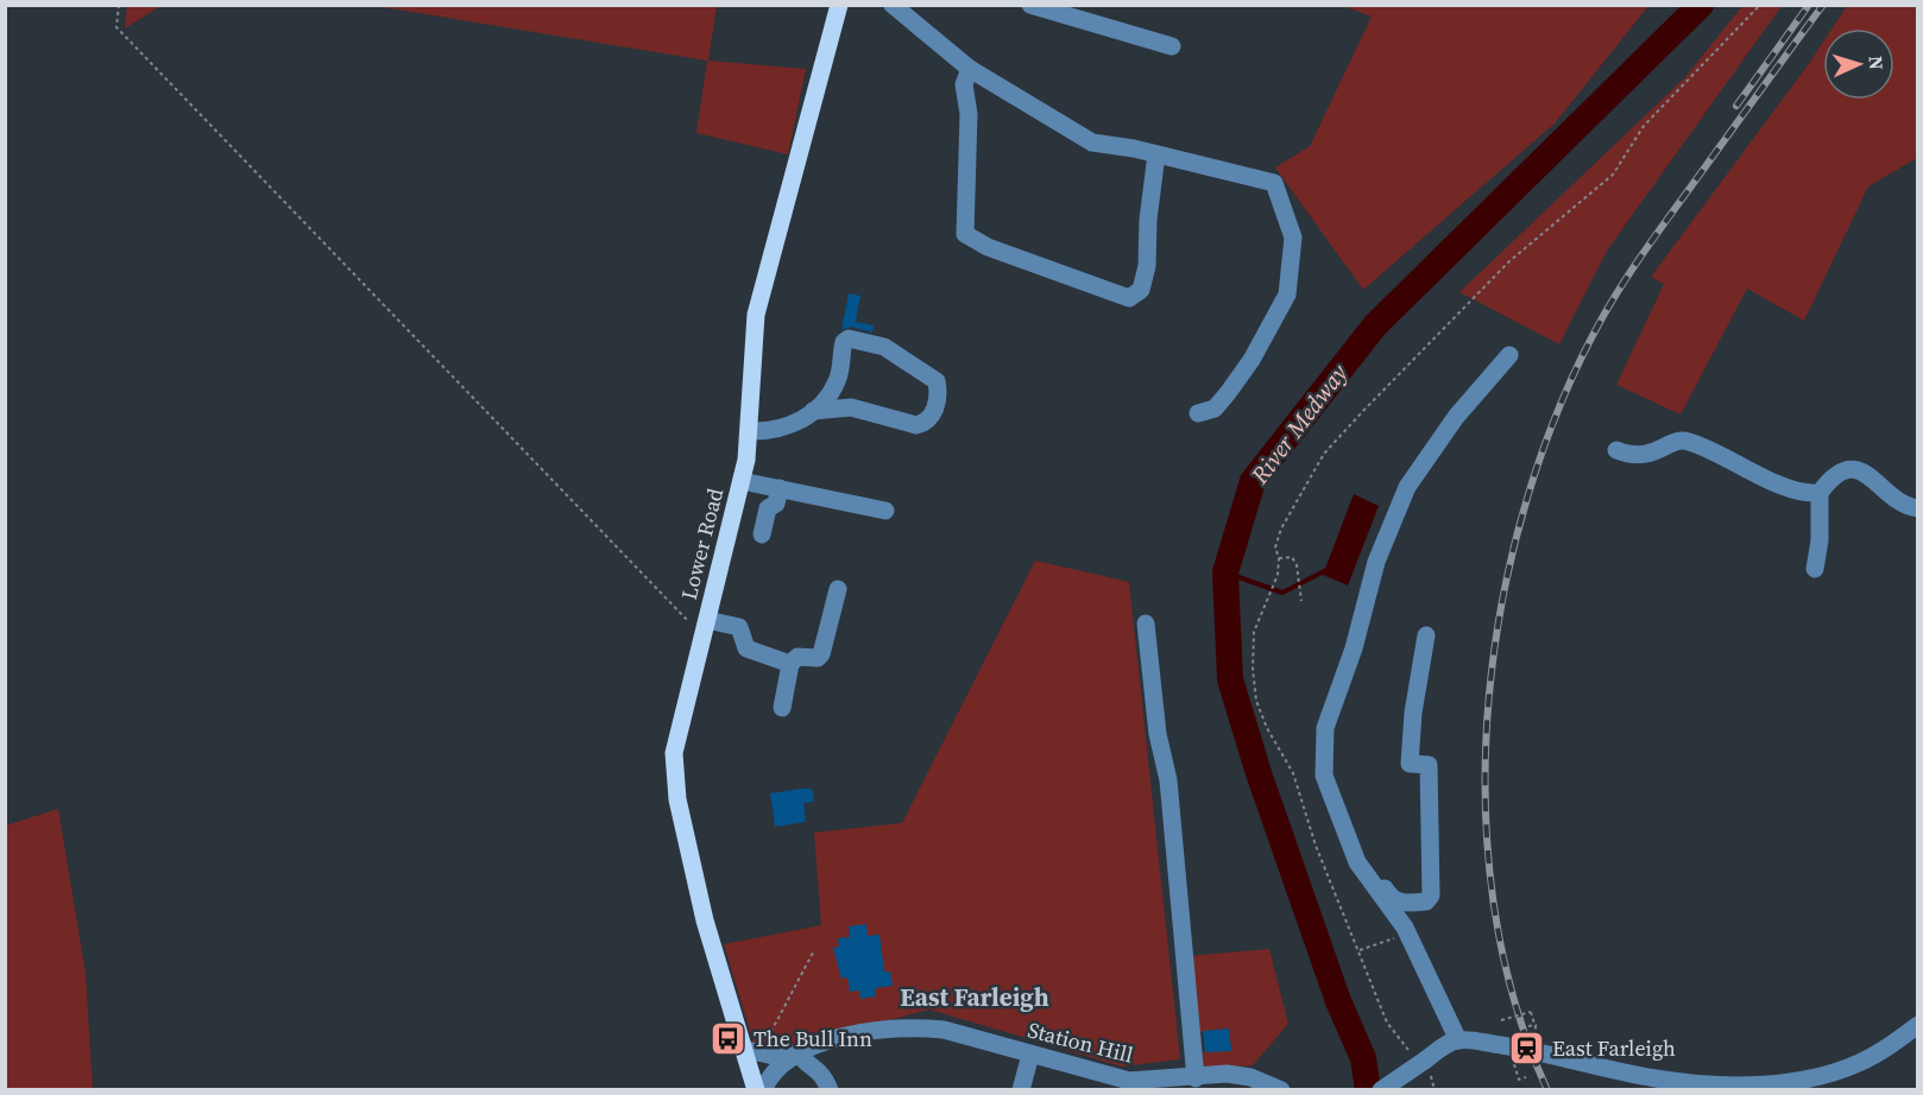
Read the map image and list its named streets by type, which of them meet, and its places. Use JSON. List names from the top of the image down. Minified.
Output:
{"streets":{"main road":["Lower Road"],"street":["Station Hill"]},"districts":["East Farleigh"],"water":["River Medway"],"places":{"bus stop":["The Bull Inn"],"station":["East Farleigh"]},"north":"right"}
